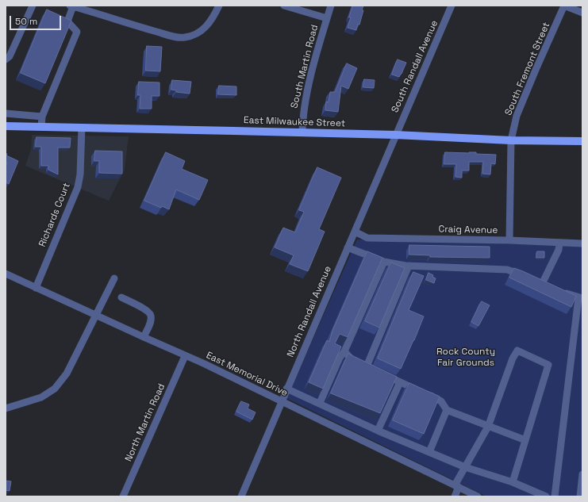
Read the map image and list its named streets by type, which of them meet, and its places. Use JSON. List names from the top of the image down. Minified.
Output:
{"streets":{"main road":["East Milwaukee Street"],"street":["South Martin Road","South Randall Avenue","South Fremont Street","Richards Court","Craig Avenue","North Randall Avenue","East Memorial Drive","North Martin Road"]},"crossings":[["South Martin Road","East Milwaukee Street"],["South Randall Avenue","East Milwaukee Street"],["South Randall Avenue","North Randall Avenue"],["South Fremont Street","East Milwaukee Street"],["South Fremont Street","Craig Avenue"],["East Milwaukee Street","Richards Court"],["East Milwaukee Street","North Randall Avenue"],["Richards Court","East Memorial Drive"],["Craig Avenue","North Randall Avenue"],["North Randall Avenue","East Memorial Drive"],["East Memorial Drive","North Martin Road"]],"parks":["Rock County Fair Grounds"],"scale_bar":"50 m"}
